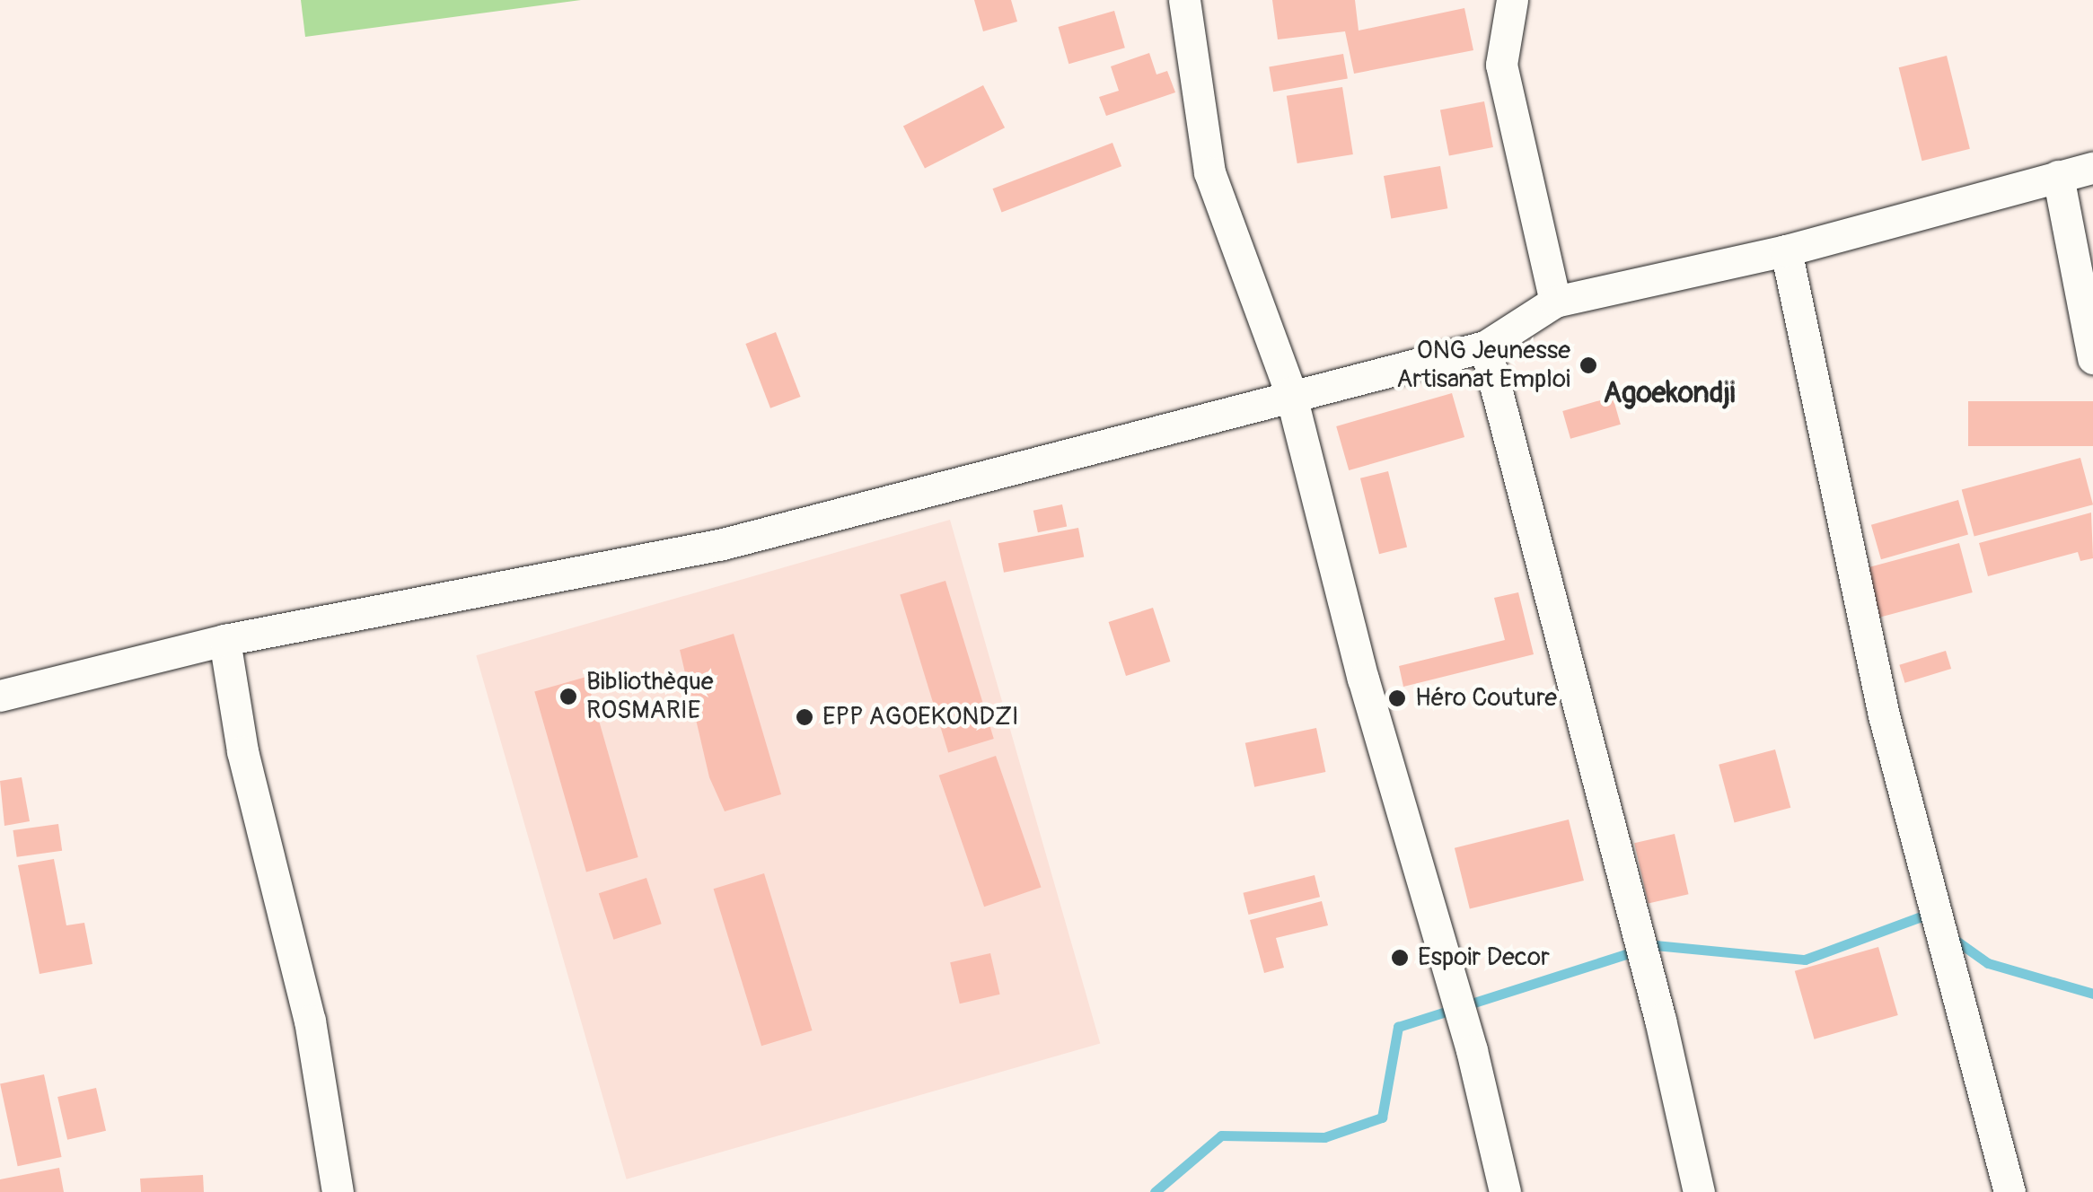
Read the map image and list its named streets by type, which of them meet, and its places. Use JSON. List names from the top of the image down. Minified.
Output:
{"districts":["Agoekondji"],"places":["ONG Jeunesse Artisanat Emploi","Bibliothèque ROSMARIE","Héro Couture","EPP AGOEKONDZI","Espoir Decor"]}
